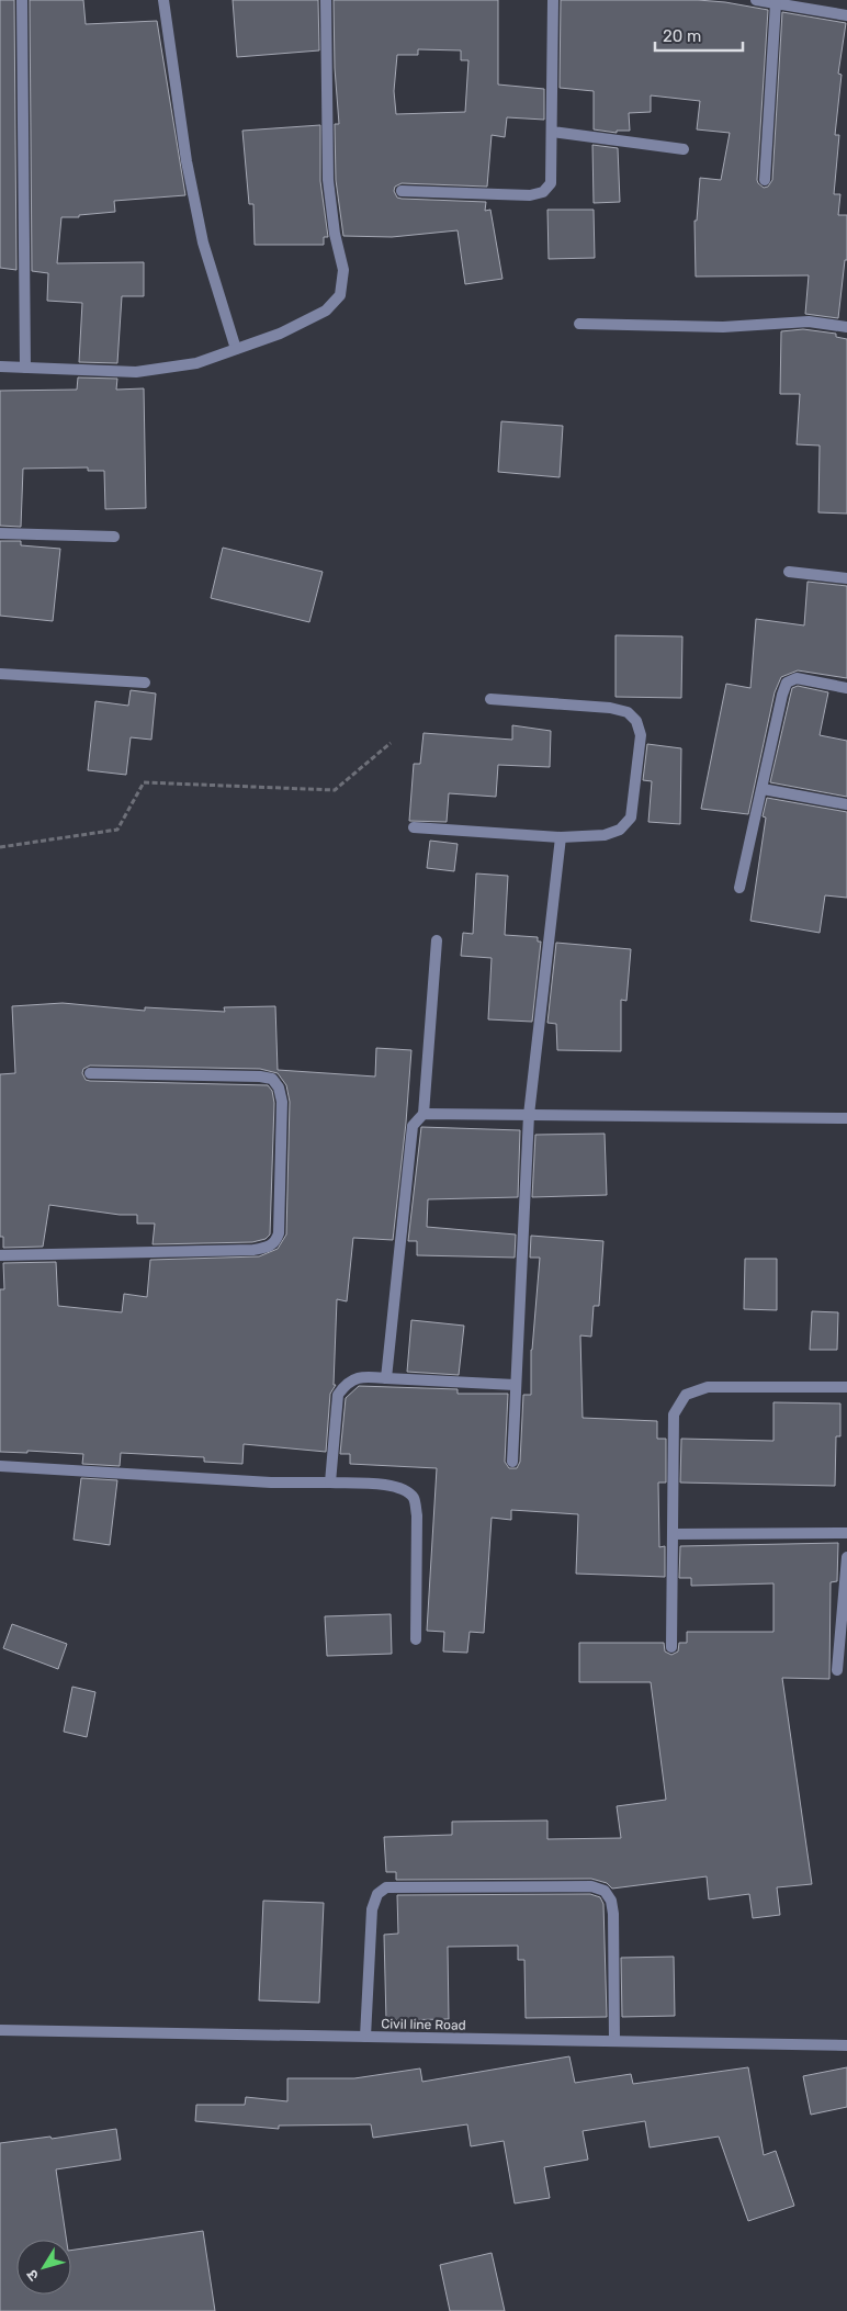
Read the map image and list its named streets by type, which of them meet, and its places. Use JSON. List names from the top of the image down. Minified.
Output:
{"streets":{"street":["Civil line Road"]},"scale_bar":"20 m","north":"bottom left"}
